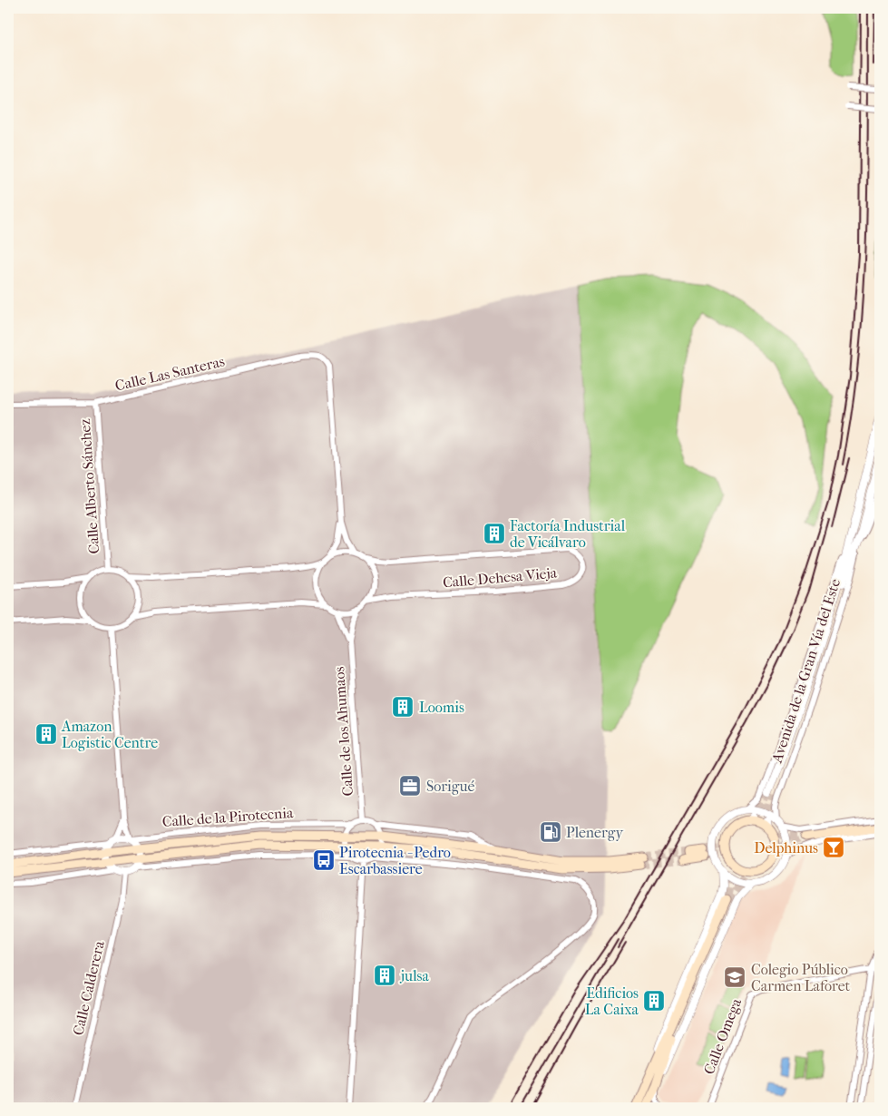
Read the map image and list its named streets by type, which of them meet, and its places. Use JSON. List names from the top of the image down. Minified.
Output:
{"streets":{"main road":["Calle de la Pirotecnia"],"street":["Calle Las Santeras","Calle Alberto Sánchez","Calle Dehesa Vieja","Avenida de la Gran Vía del Este","Calle de los Ahumaos","Calle Calderera","Calle Omega"]},"crossings":[["Calle Las Santeras","Calle Alberto Sánchez"],["Calle Dehesa Vieja","Calle de los Ahumaos"],["Calle de los Ahumaos","Calle de la Pirotecnia"]],"places":{"building":["Factoría Industrial de Vicálvaro","Loomis","Amazon Logistic Centre","julsa","Edificios La Caixa"],"office":["Sorigué"],"fuel station":["Plenergy"],"bar":["Delphinus"],"bus stop":["Pirotecnia - Pedro Escarbassiere"],"school or university":["Colegio Público Carmen Laforet"]}}
